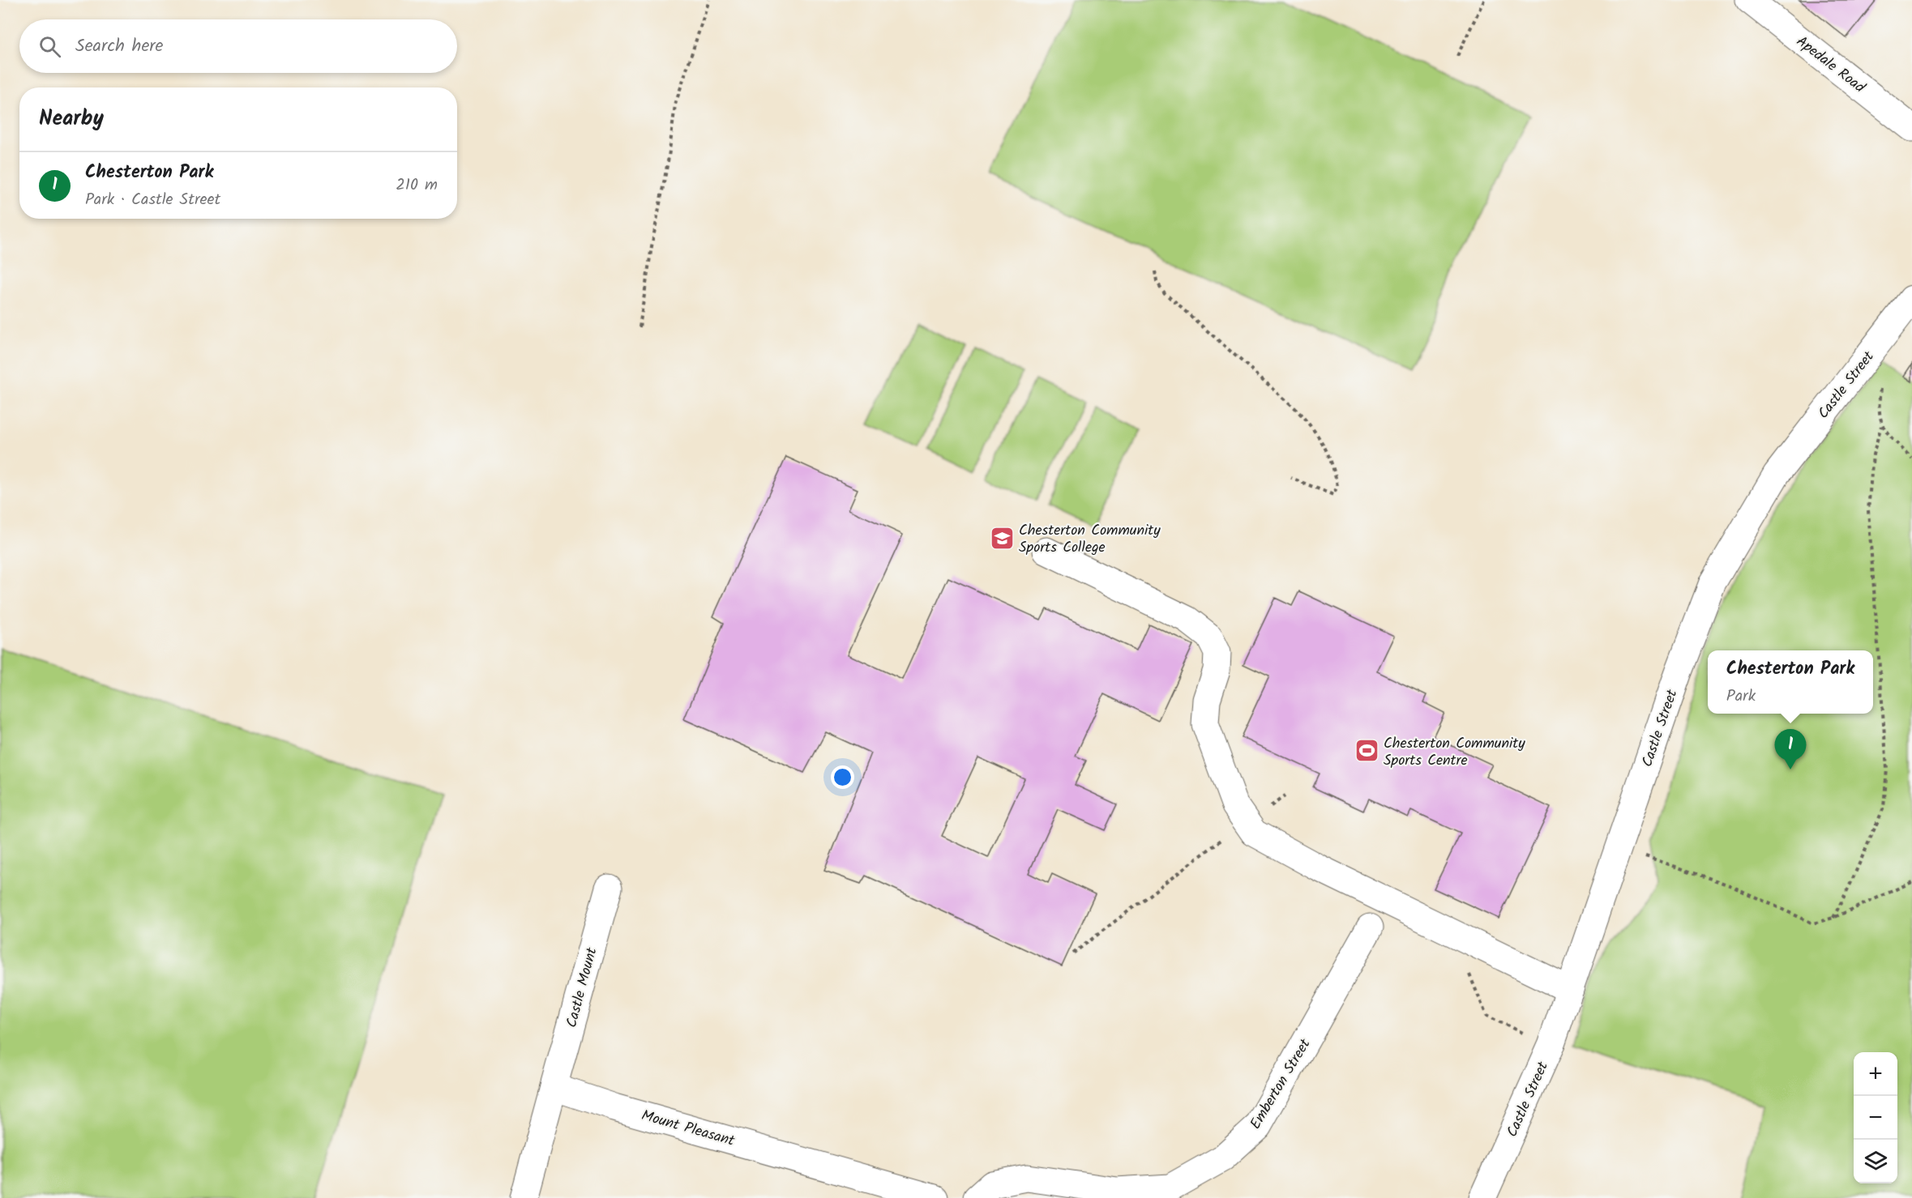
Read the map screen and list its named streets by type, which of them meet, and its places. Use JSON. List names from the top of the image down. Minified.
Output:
{"streets":{"street":["Apedale Road","Castle Street","Castle Mount","Emberton Street","Mount Pleasant"]},"crossings":[["Castle Mount","Mount Pleasant"]],"places":{"school or university":["Chesterton Community Sports College"],"sports":["Chesterton Community Sports Centre"]},"page":{"search":"Search here","heading":"Nearby","list":[{"mark":"1","name":"Chesterton Park","note":"Park · Castle Street","value":"210 m"}],"popup":["Chesterton Park","Park"],"pins":"1","map_buttons":["+","−"]}}
